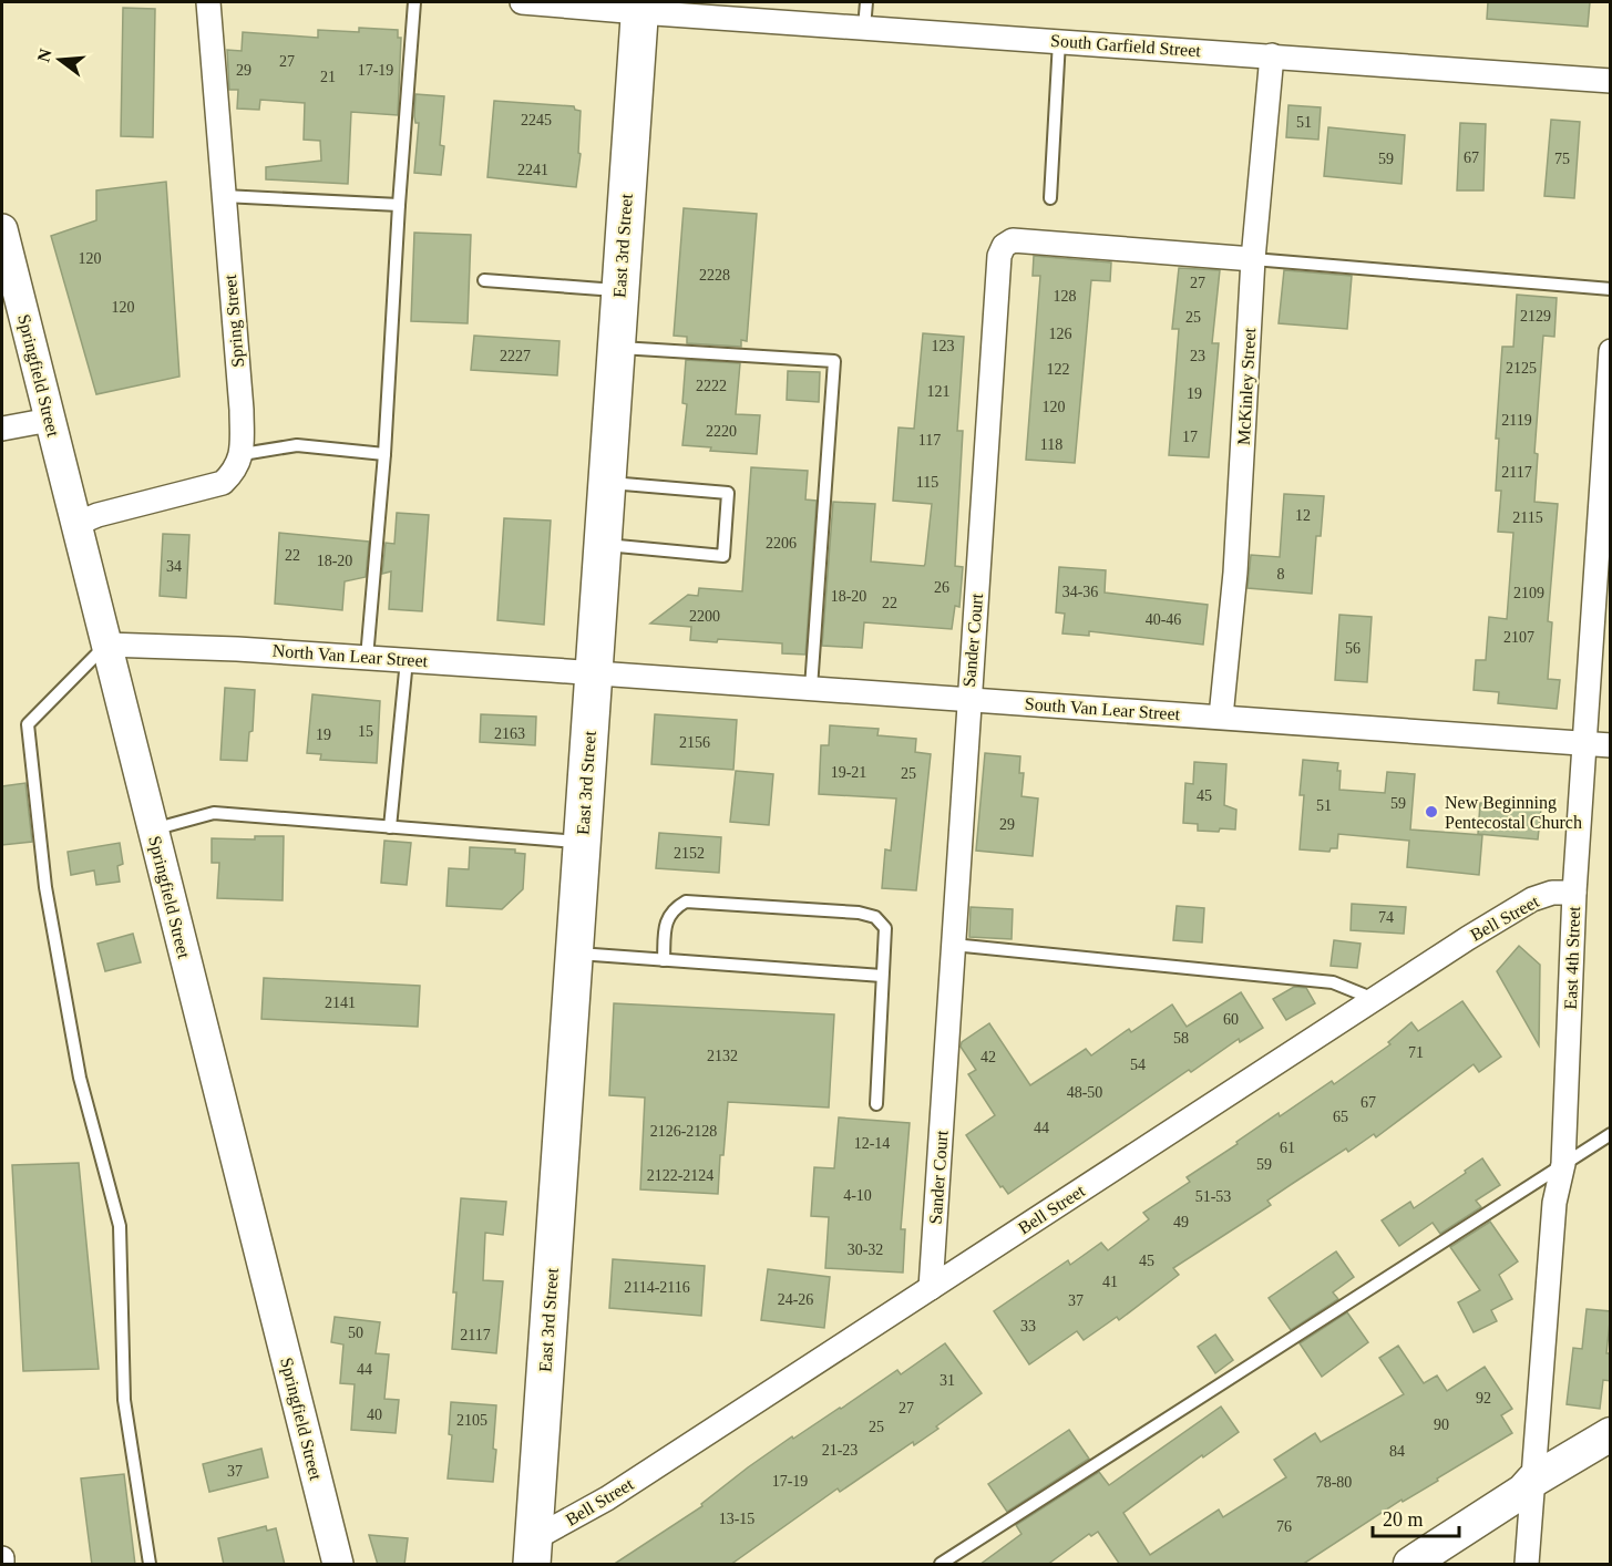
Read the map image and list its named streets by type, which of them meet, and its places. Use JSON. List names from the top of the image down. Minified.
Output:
{"streets":{"main road":["East 3rd Street"],"street":["South Garfield Street","Spring Street","Springfield Street","McKinley Street","Sander Court","North Van Lear Street","South Van Lear Street","Bell Street","East 4th Street"]},"crossings":[["South Garfield Street","East 3rd Street"],["South Garfield Street","McKinley Street"],["East 3rd Street","North Van Lear Street"],["East 3rd Street","South Van Lear Street"],["East 3rd Street","Bell Street"],["Springfield Street","North Van Lear Street"],["McKinley Street","Sander Court"],["McKinley Street","South Van Lear Street"],["Sander Court","South Van Lear Street"],["Sander Court","Bell Street"],["North Van Lear Street","South Van Lear Street"],["South Van Lear Street","East 4th Street"],["Bell Street","East 4th Street"]],"places":["New Beginning Pentecostal Church"],"house_numbers":["27","29","17-19","21","2245","51","67","59","75","2241","120","2228","27","128","120","2129","25","126","123","2227","23","2125","122","2222","121","19","120","2119","2220","17","117","118","2117","115","12","2115","2206","22","18-20","34","8","26","34-36","2109","18-20","22","2200","40-46","2107","56","15","2163","19","2156","19-21","25","45","59","51","29","2152","74","2141","60","58","71","2132","42","54","48-50","67","65","44","2126-2128","12-14","61","59","2122-2124","4-10","51-53","49","30-32","45","41","2114-2116","24-26","37","33","50","2117","44","31","92","27","40","2105","90","25","21-23","84","37","17-19","78-80","13-15","76"],"scale_bar":"20 m","north":"left"}
